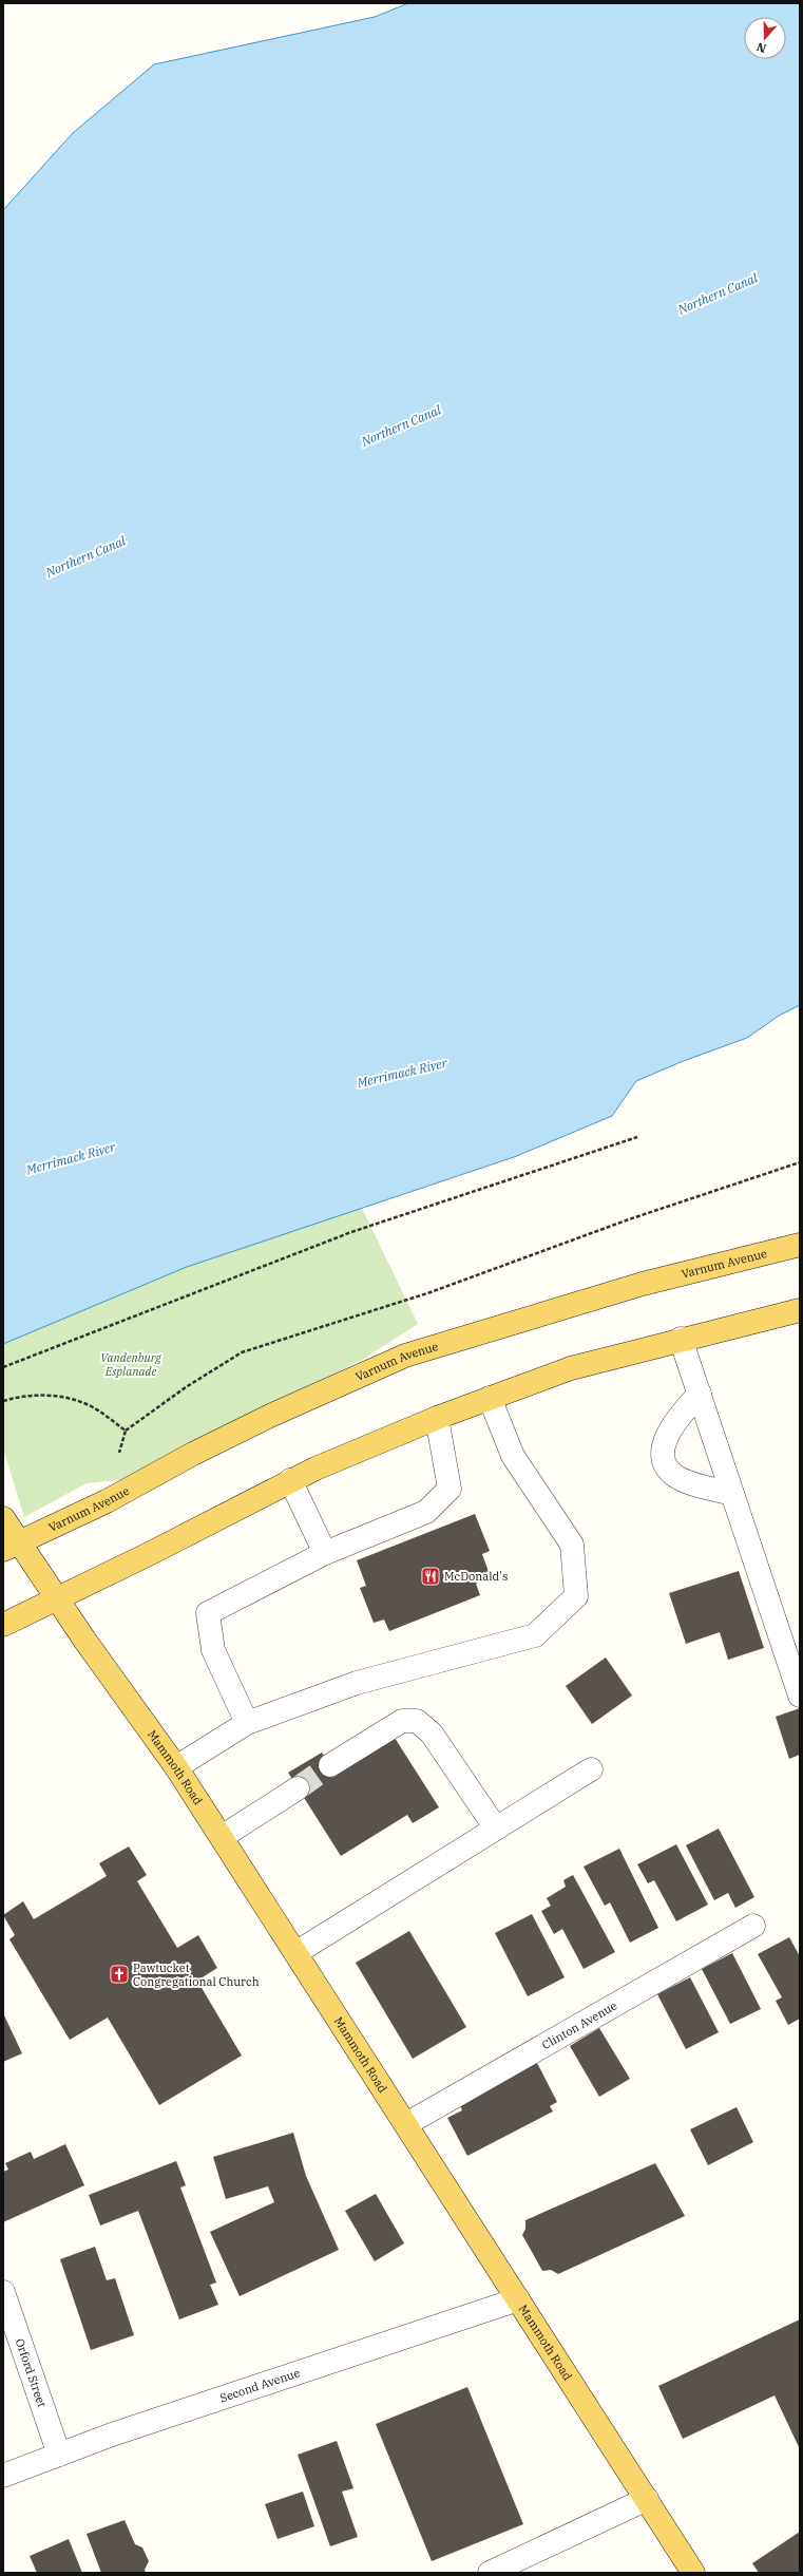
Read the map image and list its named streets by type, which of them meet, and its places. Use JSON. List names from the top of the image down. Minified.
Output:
{"streets":{"main road":["Varnum Avenue","Mammoth Road"],"street":["Clinton Avenue","Orford Street","Second Avenue"]},"crossings":[["Varnum Avenue","Mammoth Road"],["Mammoth Road","Clinton Avenue"],["Mammoth Road","Second Avenue"],["Orford Street","Second Avenue"]],"water":["Northern Canal","Merrimack River"],"parks":["Vandenburg Esplanade"],"places":{"restaurant":["McDonald's"],"church":["Pawtucket Congregational Church"]},"north":"bottom"}
